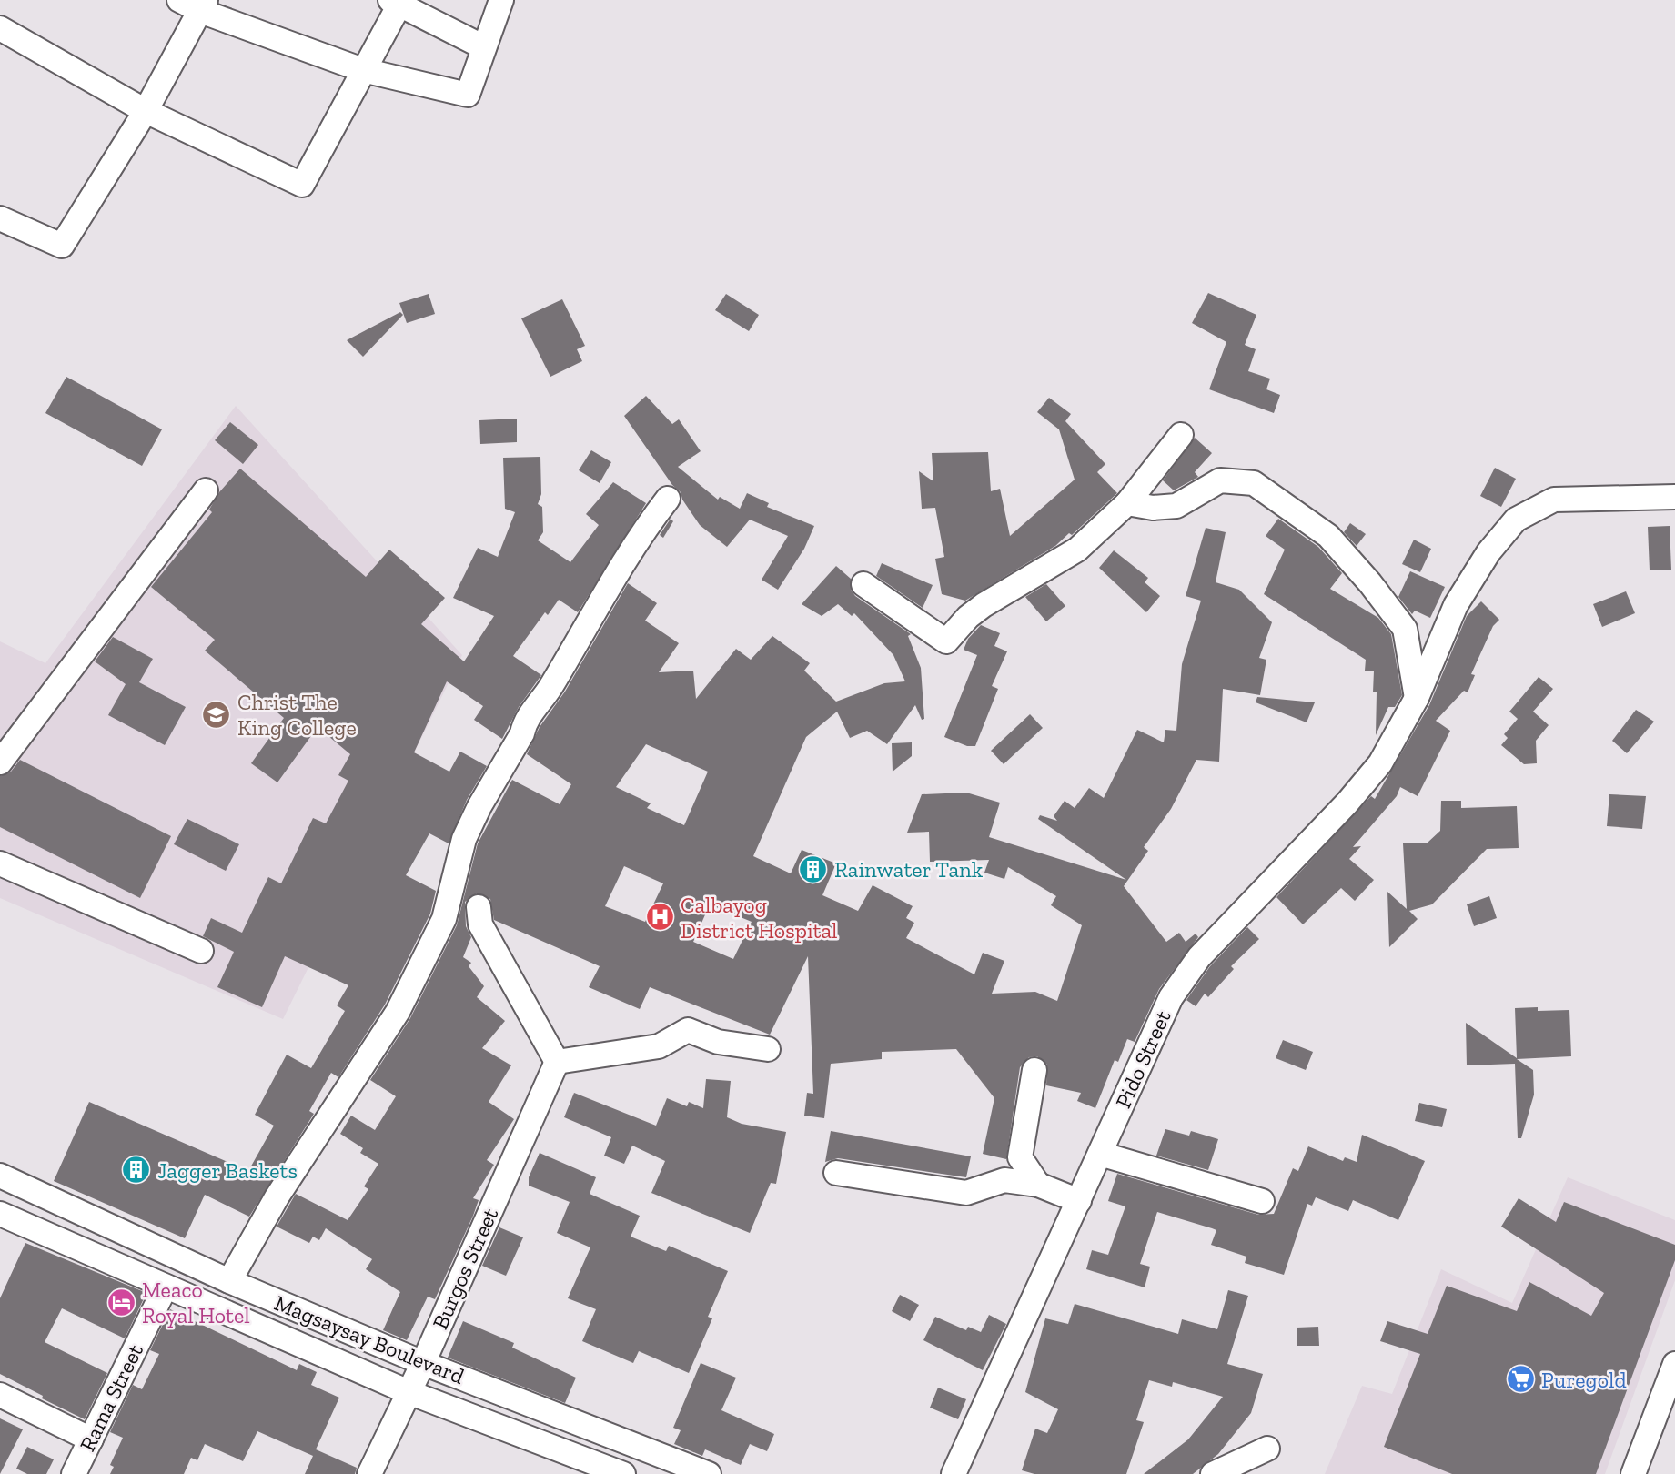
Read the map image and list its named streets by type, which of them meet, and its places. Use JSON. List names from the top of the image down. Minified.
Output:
{"streets":{"street":["Pido Street","Burgos Street","Magsaysay Boulevard","Rama Street"]},"crossings":[["Burgos Street","Magsaysay Boulevard"],["Magsaysay Boulevard","Rama Street"]],"places":{"school or university":["Christ The King College"],"building":["Rainwater Tank","Jagger Baskets"],"hospital":["Calbayog District Hospital"],"hotel":["Meaco Royal Hotel"],"supermarket":["Puregold"]}}
